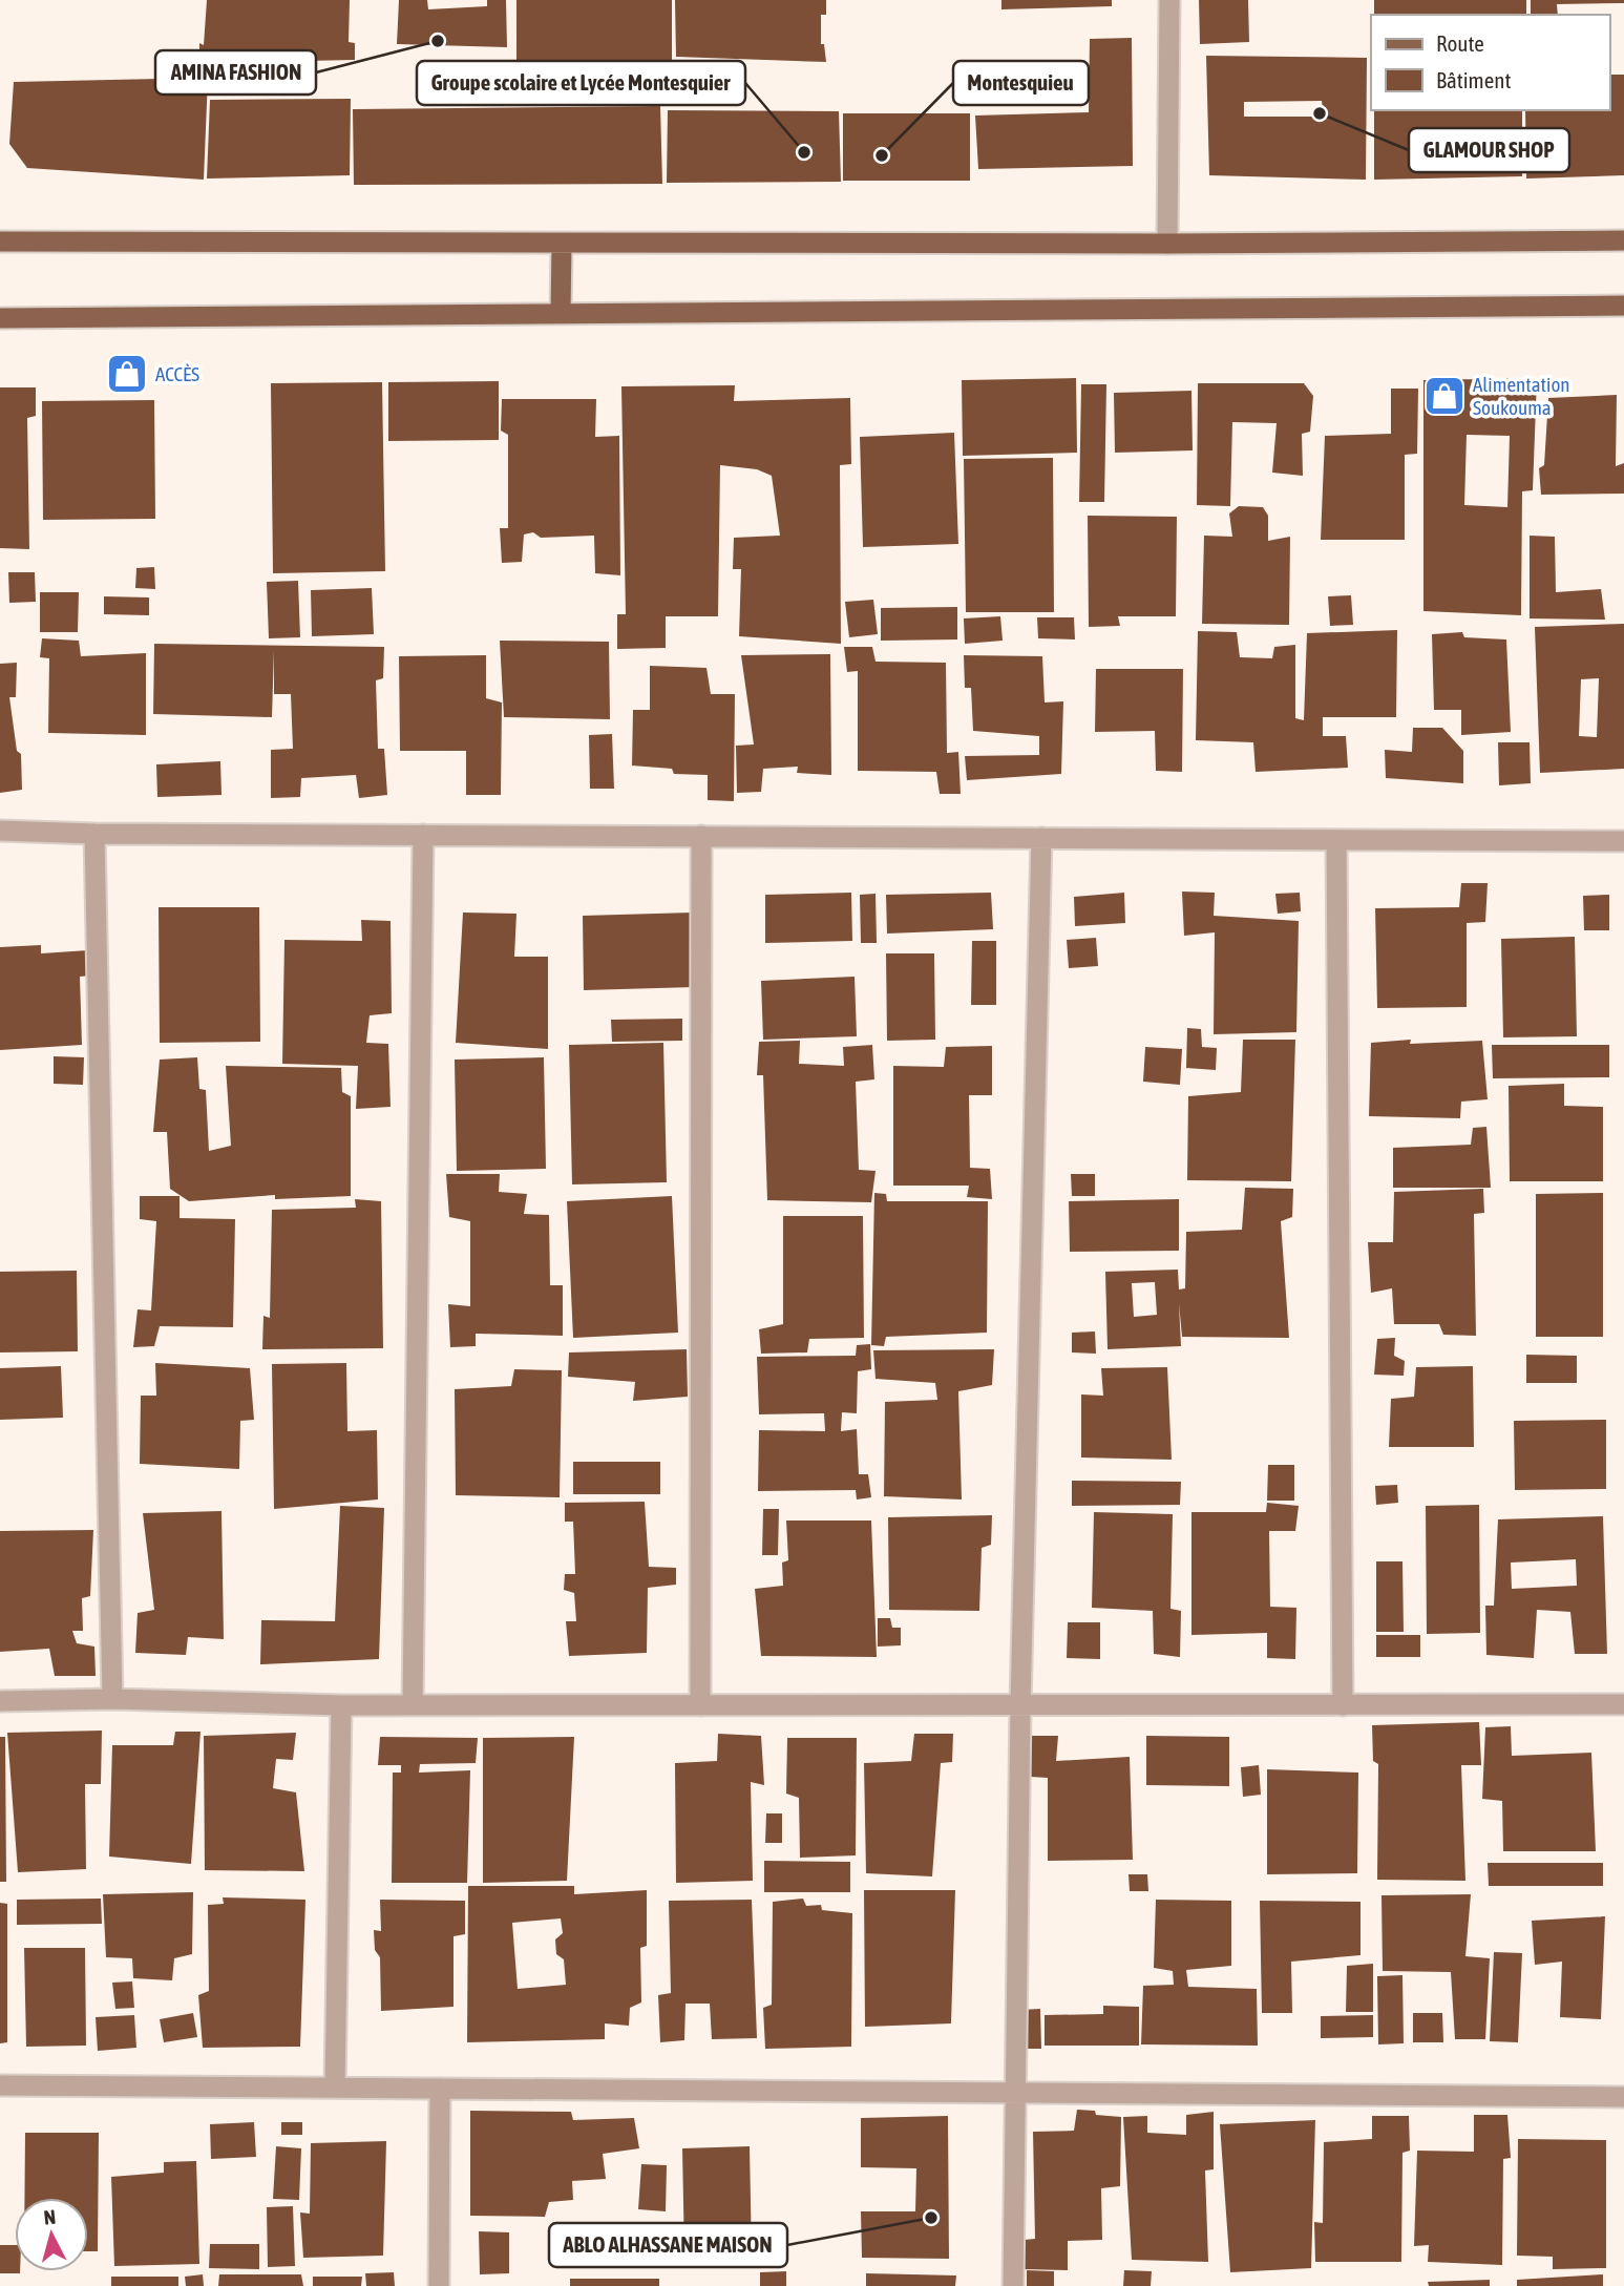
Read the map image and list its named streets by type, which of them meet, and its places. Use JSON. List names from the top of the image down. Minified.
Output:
{"places":{"other":["AMINA FASHION","GLAMOUR SHOP","Groupe scolaire et Lycée Montesquier","Montesquieu","ABLO ALHASSANE MAISON"],"shop":["ACCÈS","Alimentation Soukouma"]},"legend":["Route","Bâtiment"],"north":"top"}
